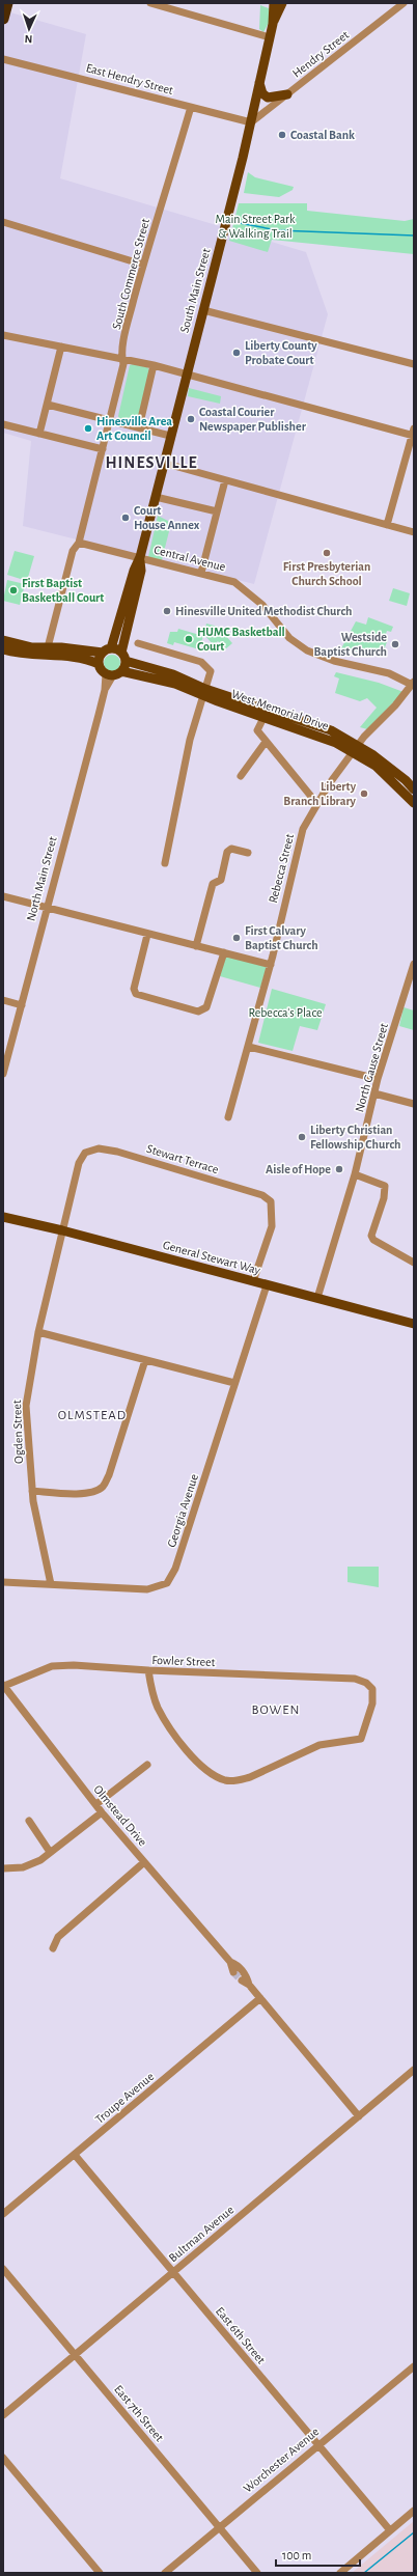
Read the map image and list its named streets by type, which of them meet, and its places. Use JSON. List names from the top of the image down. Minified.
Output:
{"streets":{"main road":["South Main Street","West Memorial Drive","General Stewart Way"],"street":["Hendry Street","East Hendry Street","South Commerce Street","Central Avenue","Rebecca Street","North Main Street","North Gause Street","Stewart Terrace","Ogden Street","Georgia Avenue","Fowler Street","Olmstead Drive","Troupe Avenue","Bultman Avenue","East 6th Street","East 7th Street","Worchester Avenue"]},"crossings":[["Hendry Street","East Hendry Street"],["Hendry Street","South Main Street"],["East Hendry Street","South Commerce Street"],["East Hendry Street","South Main Street"],["South Commerce Street","Central Avenue"],["Central Avenue","Rebecca Street"],["West Memorial Drive","Rebecca Street"],["West Memorial Drive","North Main Street"],["North Gause Street","General Stewart Way"],["Stewart Terrace","General Stewart Way"],["Stewart Terrace","Ogden Street"],["General Stewart Way","Ogden Street"],["General Stewart Way","Georgia Avenue"],["Ogden Street","Georgia Avenue"],["Fowler Street","Olmstead Drive"],["Troupe Avenue","East 6th Street"],["Bultman Avenue","East 6th Street"],["Bultman Avenue","East 7th Street"],["East 6th Street","Worchester Avenue"],["East 7th Street","Worchester Avenue"]],"districts":["HINESVILLE","OLMSTEAD","BOWEN"],"parks":["Main Street Park & Walking Trail","Rebecca's Place"],"places":["Coastal Bank","Liberty County Probate Court","Coastal Courier Newspaper Publisher","Hinesville Area Art Council","Court House Annex","First Presbyterian Church School","First Baptist Basketball Court","Hinesville United Methodist Church","HUMC Basketball Court","Westside Baptist Church","Liberty Branch Library","First Calvary Baptist Church","Liberty Christian Fellowship Church","Aisle of Hope"],"scale_bar":"100 m","north":"bottom"}
